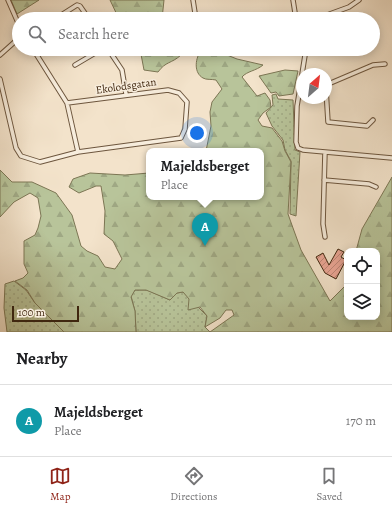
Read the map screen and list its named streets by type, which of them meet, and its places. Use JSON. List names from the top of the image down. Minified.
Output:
{"streets":{"street":["Ekolodsgatan"]},"scale_bar":"100 m","north":"top right","page":{"search":"Search here","popup":["Majeldsberget","Place"],"pins":"A","scale":"100 m","heading":"Nearby","list":[{"mark":"A","name":"Majeldsberget","note":"Place","value":"170 m"}],"nav":["Map","Directions","Saved"]}}
